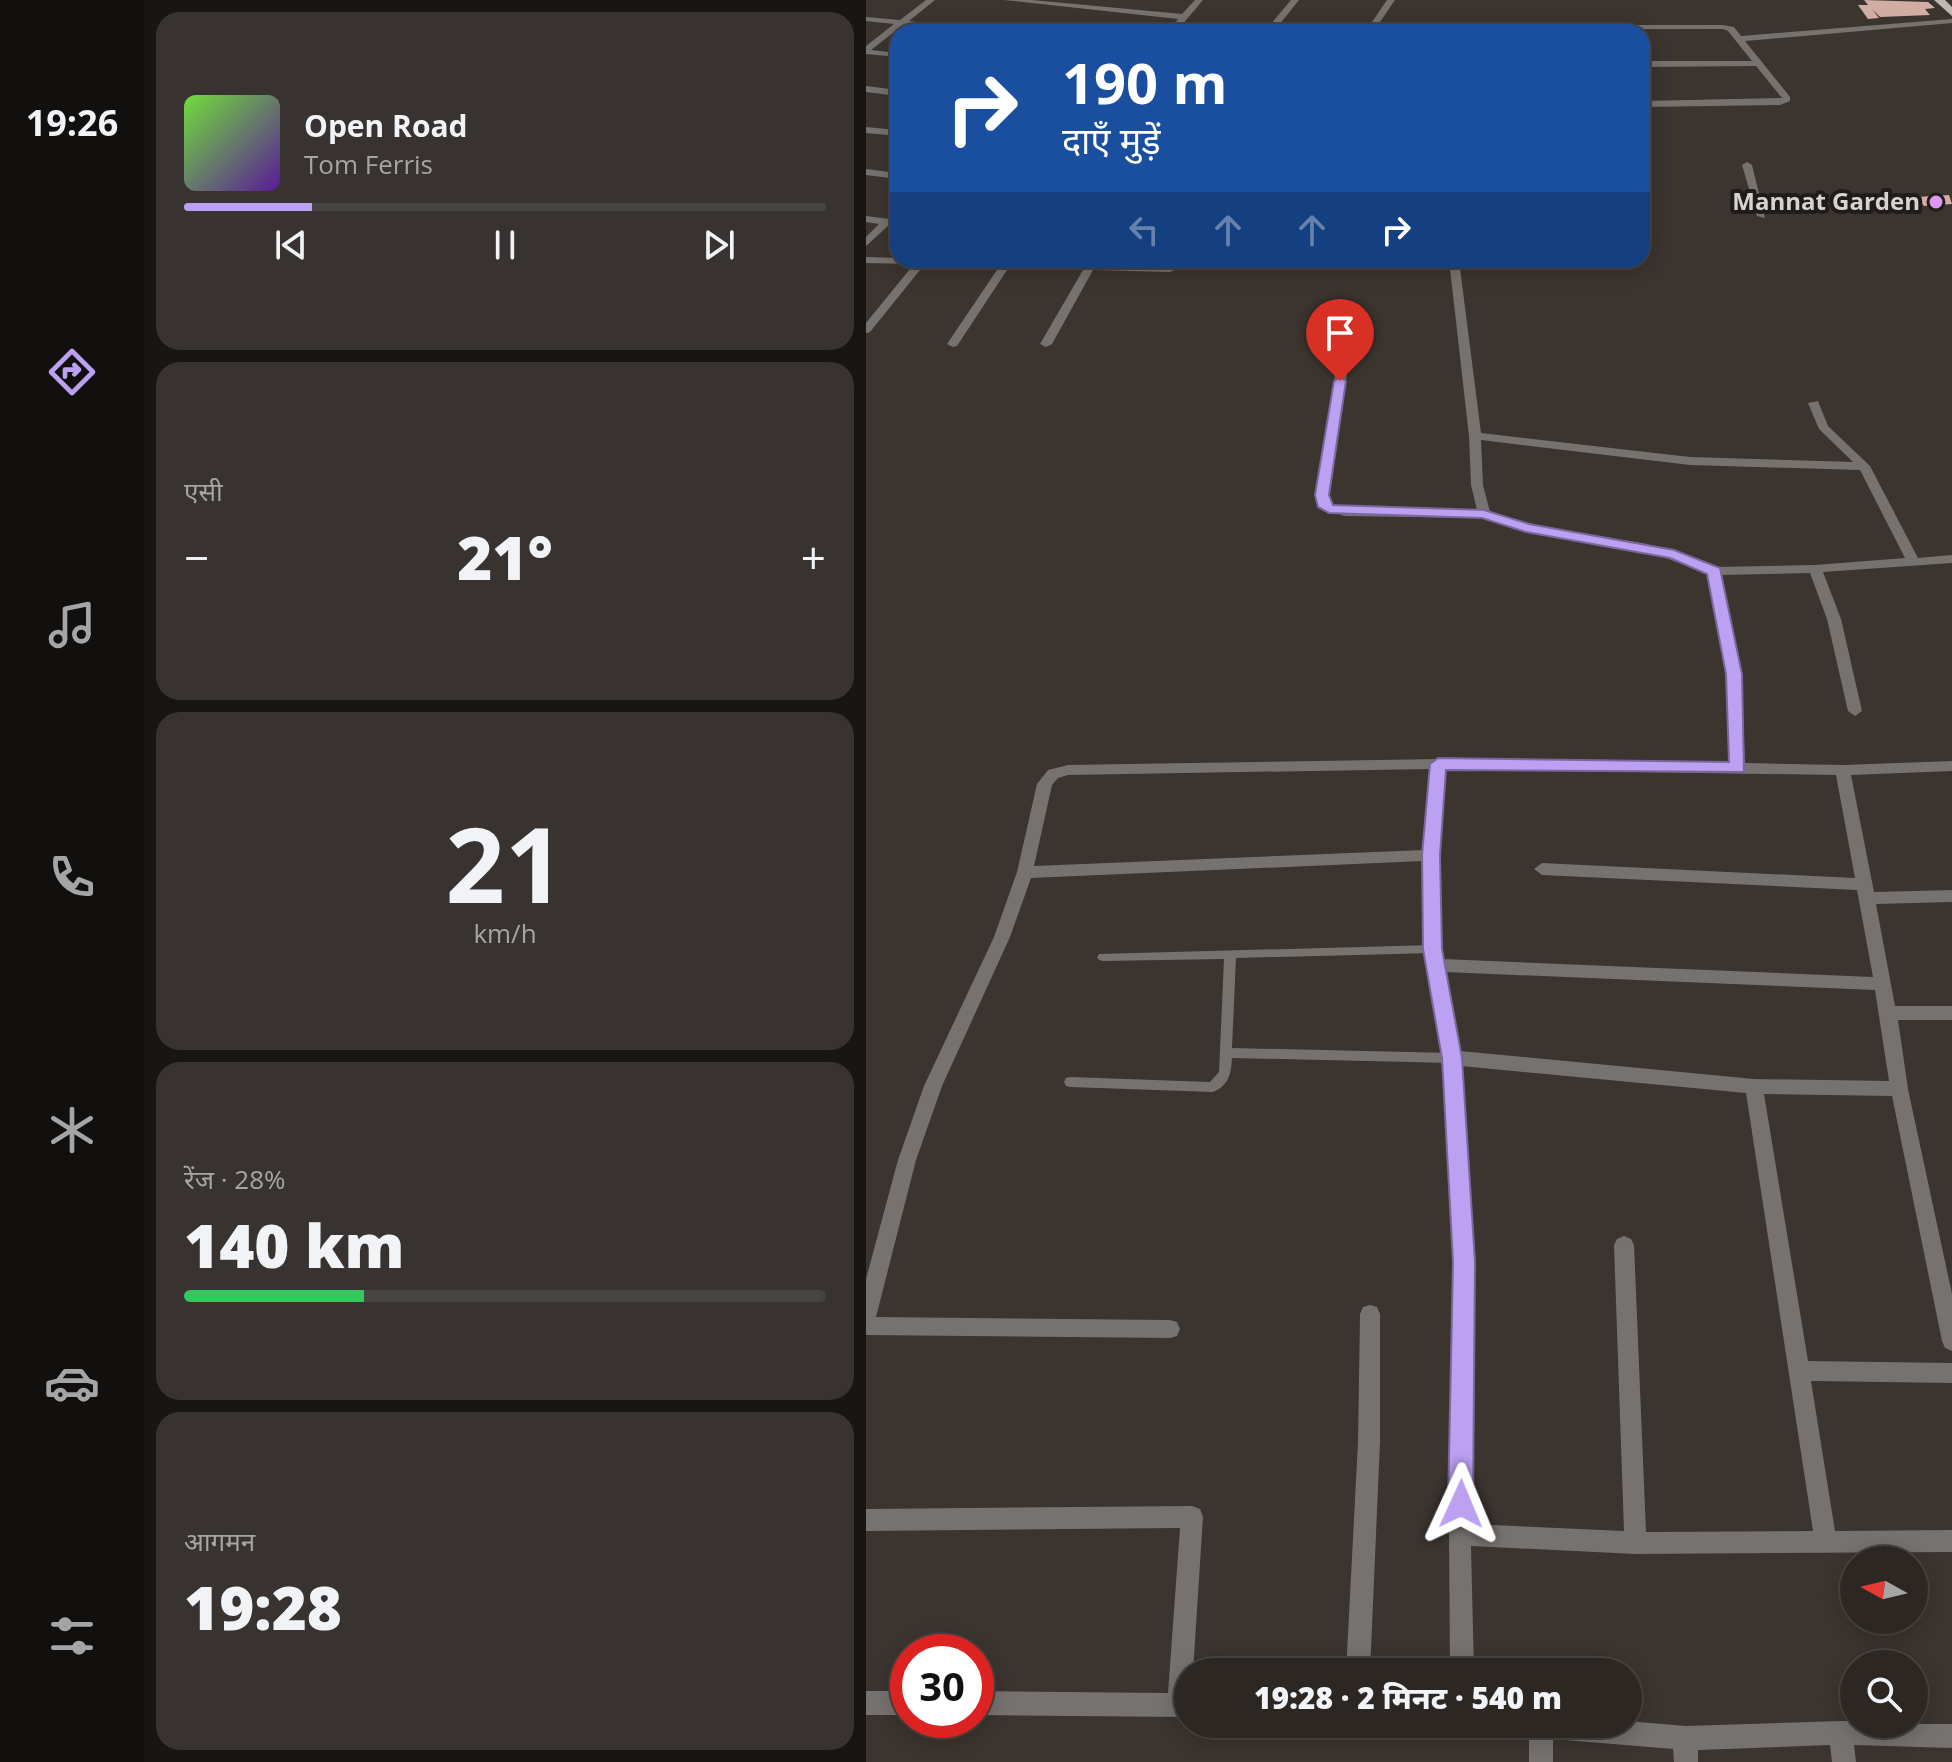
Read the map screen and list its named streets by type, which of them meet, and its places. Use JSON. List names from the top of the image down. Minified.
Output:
{"places":["Mannat Garden"],"north":"left","page":{"tabs":"19:26","turn":["190 m","दाएँ मुड़ें"],"song":["Open Road","Tom Ferris"],"tile":["एसी",["21","km/h"],["रेंज · 28%","140 km"],["आगमन","19:28"]],"heat":["−","21°","+"],"limit":"30","trip":"19:28 · 2 मिनट · 540 m"}}
